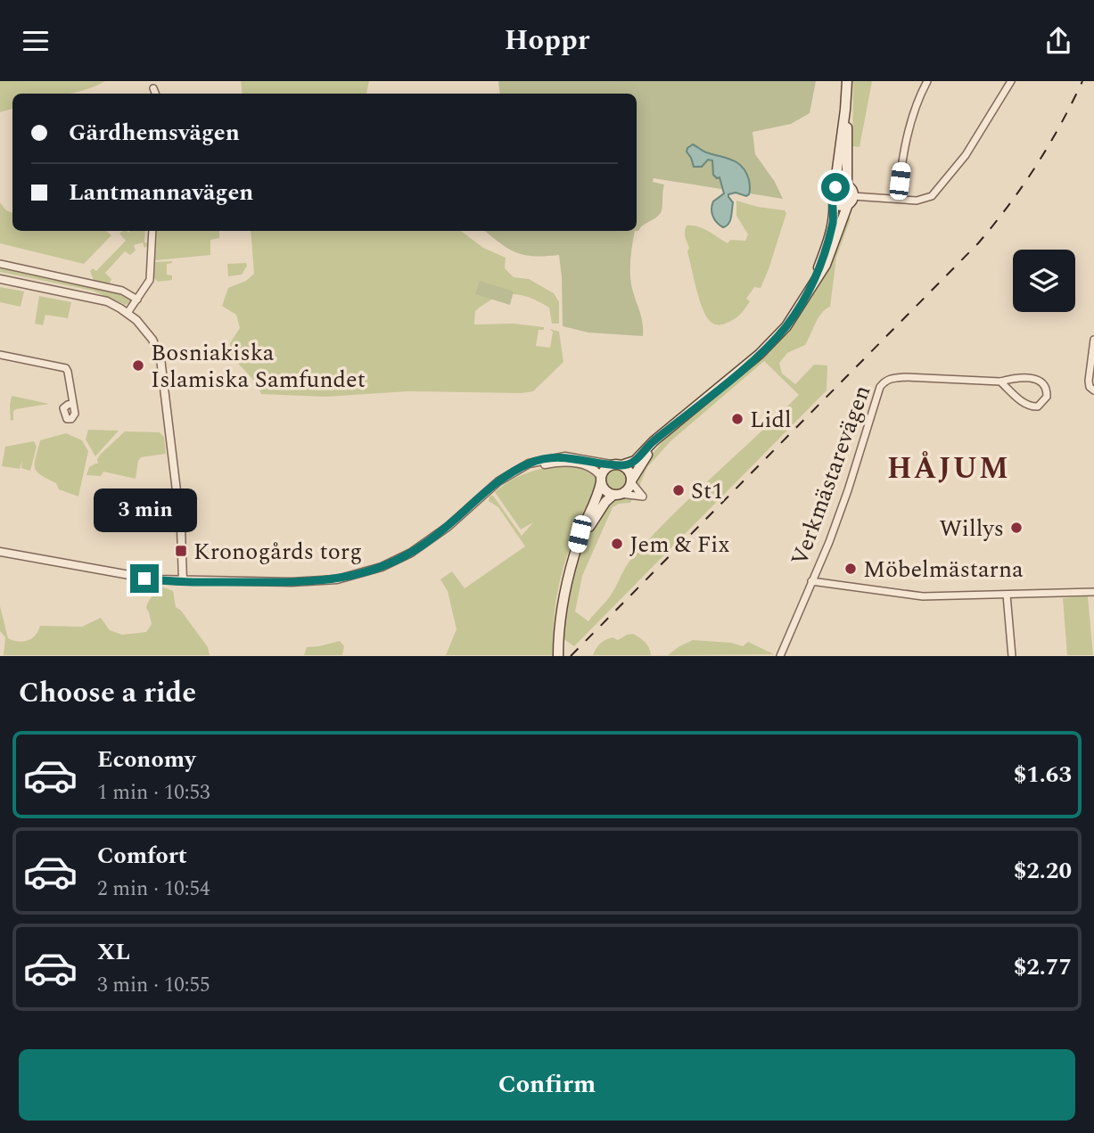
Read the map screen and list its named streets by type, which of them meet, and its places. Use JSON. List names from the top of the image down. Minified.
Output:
{"streets":{"street":["Verkmästarevägen"]},"districts":["HÅJUM"],"places":{"other":["Bosniakiska Islamiska Samfundet","Lidl","St1","Willys","Jem & Fix","Möbelmästarna"],"transit":["Kronogårds torg"]},"page":{"header":"Hoppr","banner":["Gärdhemsvägen","Lantmannavägen"],"bubble":"3 min","heading":"Choose a ride","list":[{"name":"Economy","note":"1 min · 10:53","value":"$1.63"},{"name":"Comfort","note":"2 min · 10:54","value":"$2.20"},{"name":"XL","note":"3 min · 10:55","value":"$2.77"}],"buttons":"Confirm"}}
